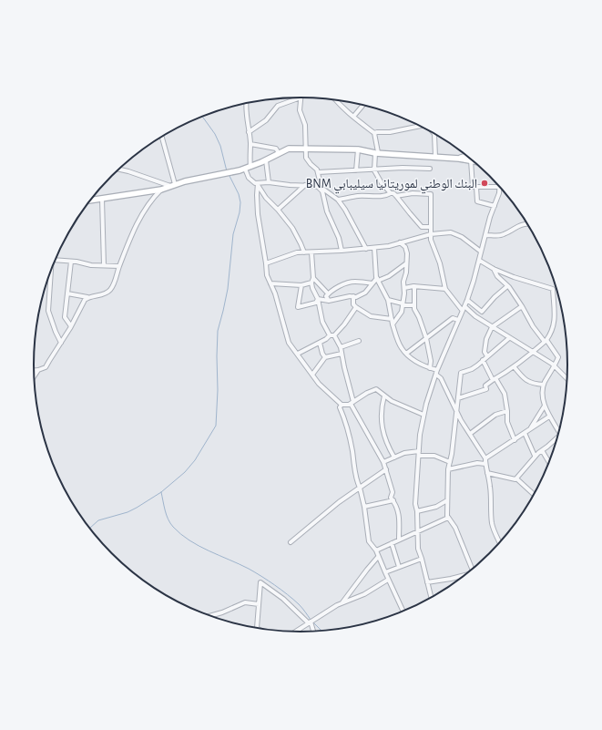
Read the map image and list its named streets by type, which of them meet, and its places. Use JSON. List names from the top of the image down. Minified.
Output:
{"places":["BNM البنك الوطني لموريتانيا سيليبابي"]}
